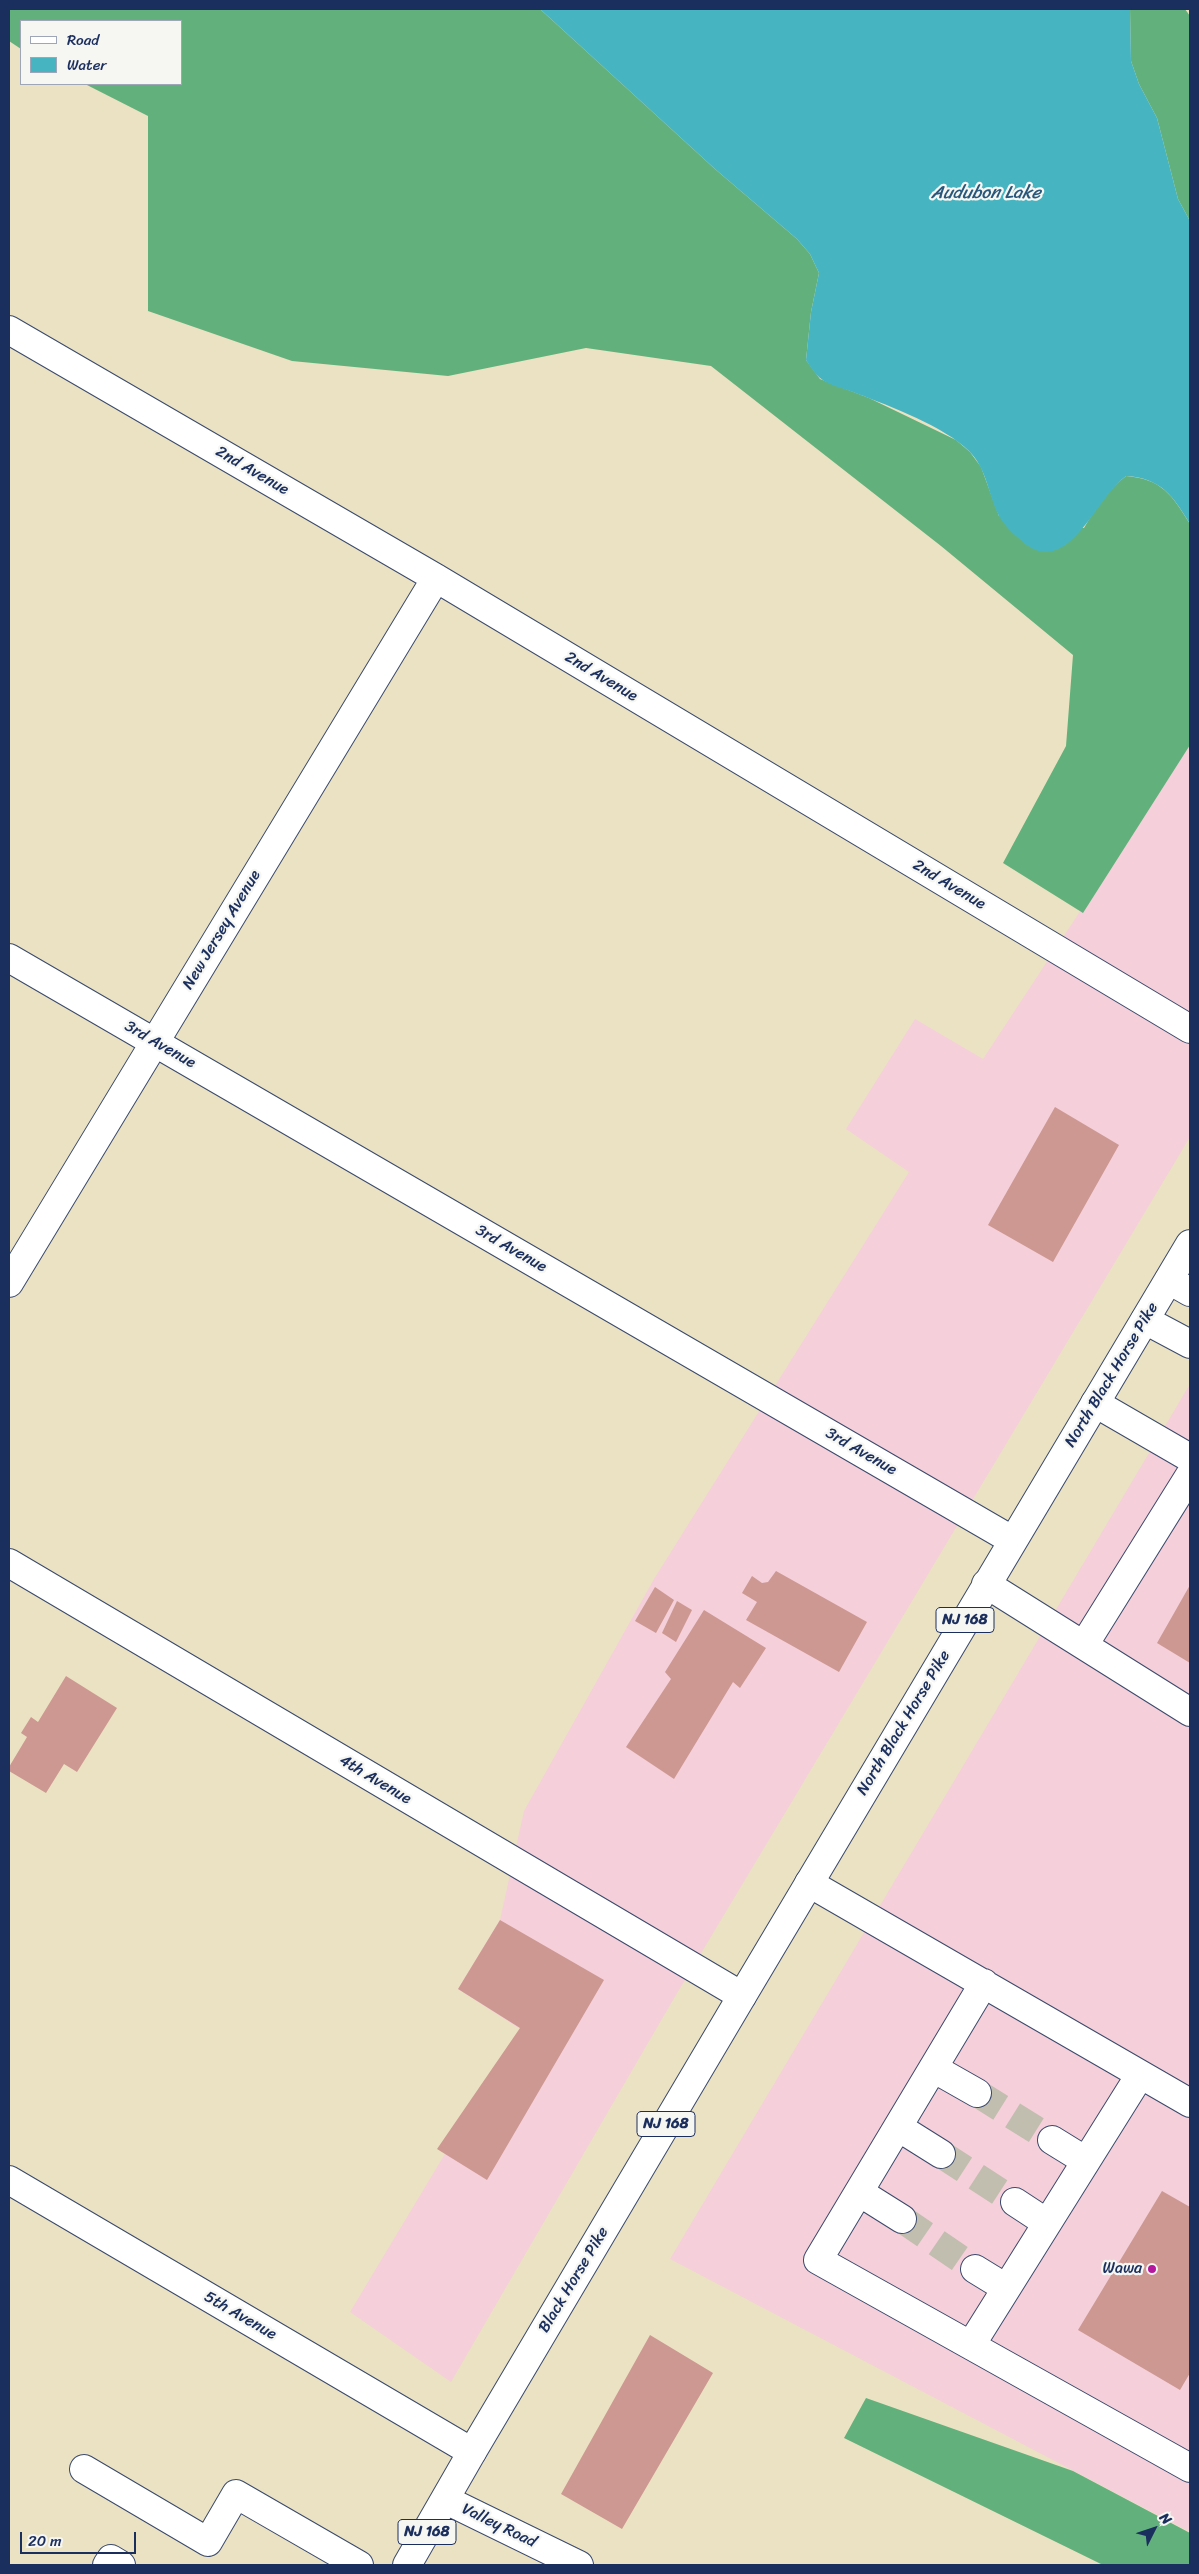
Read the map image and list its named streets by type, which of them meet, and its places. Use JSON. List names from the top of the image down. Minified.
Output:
{"streets":{"street":["2nd Avenue","New Jersey Avenue","3rd Avenue","North Black Horse Pike","NJ 168","4th Avenue","Black Horse Pike","5th Avenue","Valley Road"]},"crossings":[["2nd Avenue","New Jersey Avenue"],["New Jersey Avenue","3rd Avenue"],["3rd Avenue","North Black Horse Pike"],["North Black Horse Pike","4th Avenue"],["North Black Horse Pike","Black Horse Pike"],["4th Avenue","Black Horse Pike"],["Black Horse Pike","5th Avenue"],["Black Horse Pike","Valley Road"]],"water":["Audubon Lake"],"places":["Wawa"],"legend":["Road","Water"],"scale_bar":"20 m","north":"top right"}
